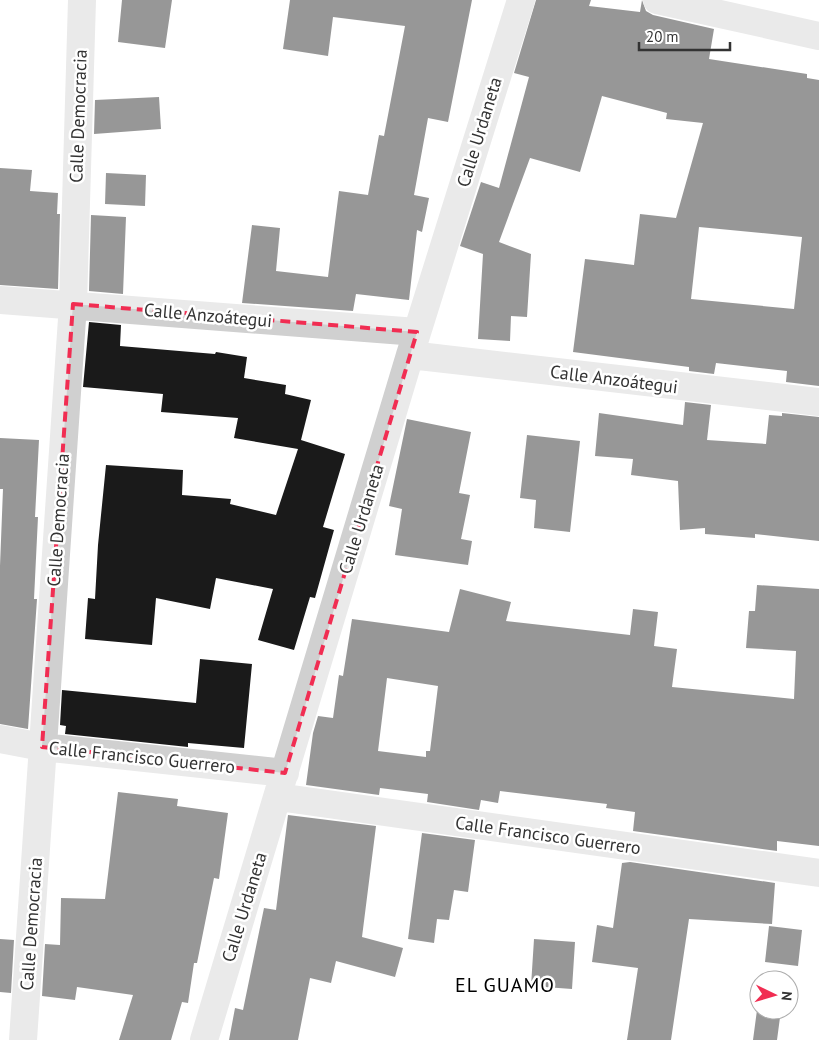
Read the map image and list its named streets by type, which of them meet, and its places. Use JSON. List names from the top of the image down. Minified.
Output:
{"streets":{"street":["Calle Democracia","Calle Urdaneta","Calle Anzoátegui","Calle Francisco Guerrero"]},"crossings":[["Calle Democracia","Calle Anzoátegui"],["Calle Democracia","Calle Francisco Guerrero"],["Calle Urdaneta","Calle Anzoátegui"],["Calle Urdaneta","Calle Francisco Guerrero"]],"districts":["EL GUAMO"],"scale_bar":"20 m","north":"right"}
